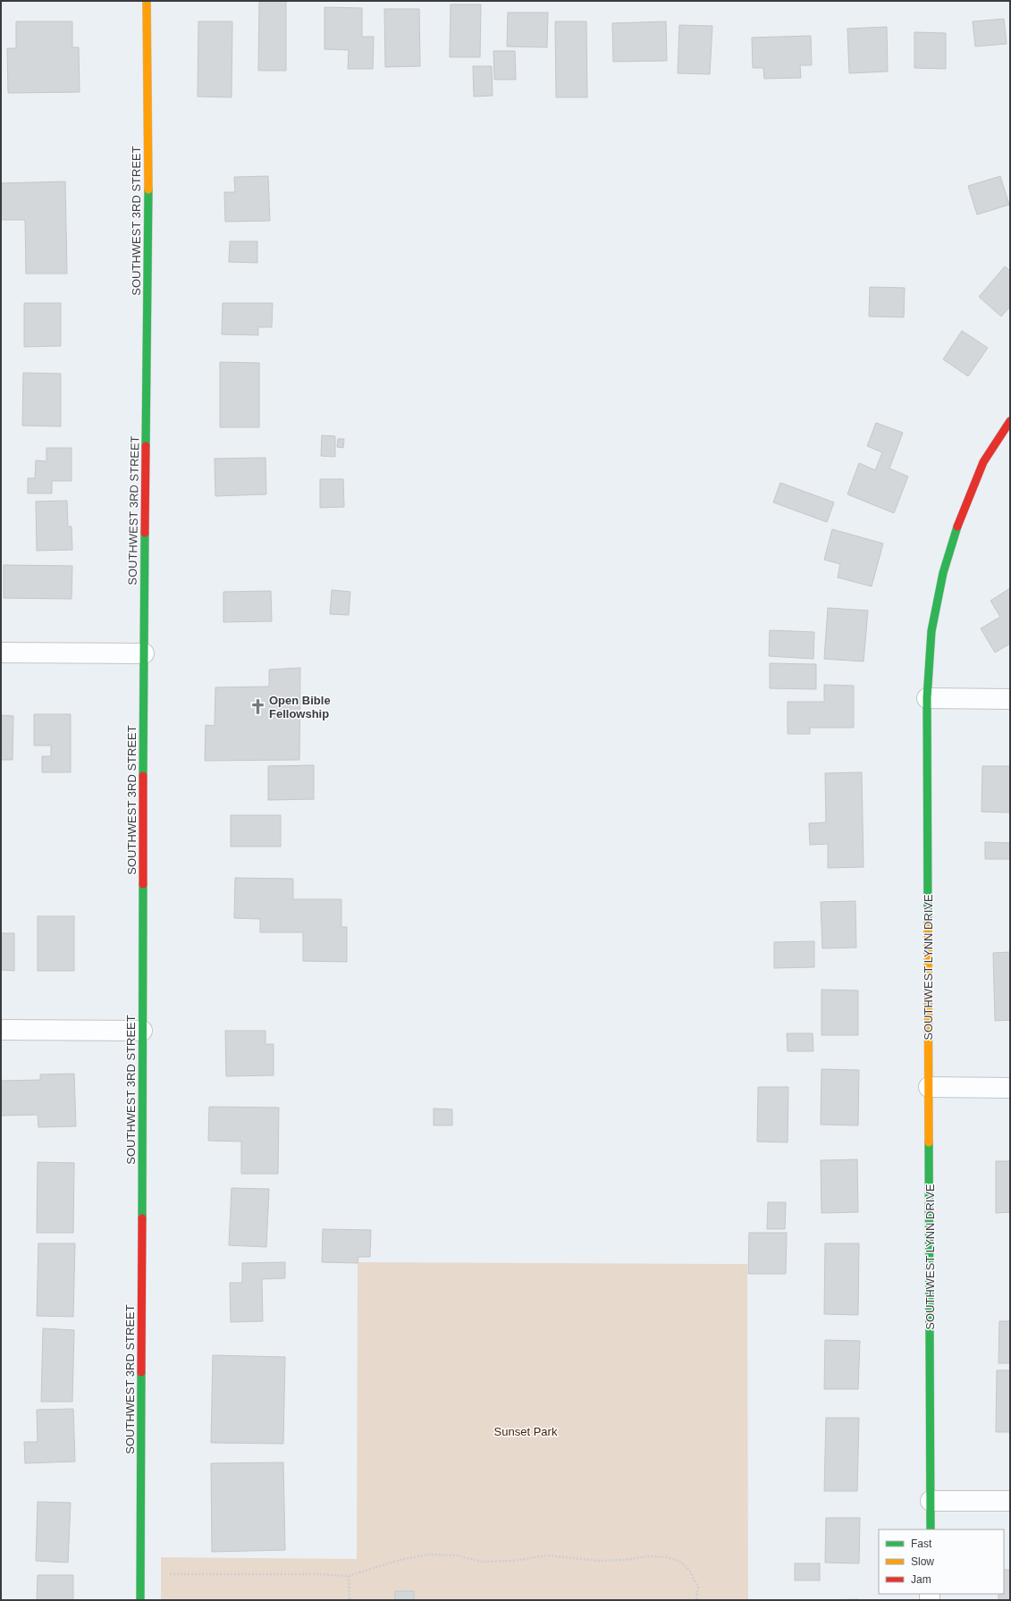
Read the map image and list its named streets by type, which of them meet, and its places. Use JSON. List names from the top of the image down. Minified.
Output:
{"streets":{"street":["SOUTHWEST 3RD STREET","SOUTHWEST LYNN DRIVE"]},"parks":["Sunset Park"],"places":{"church":["Open Bible Fellowship"]},"legend":["Fast","Slow","Jam"]}
